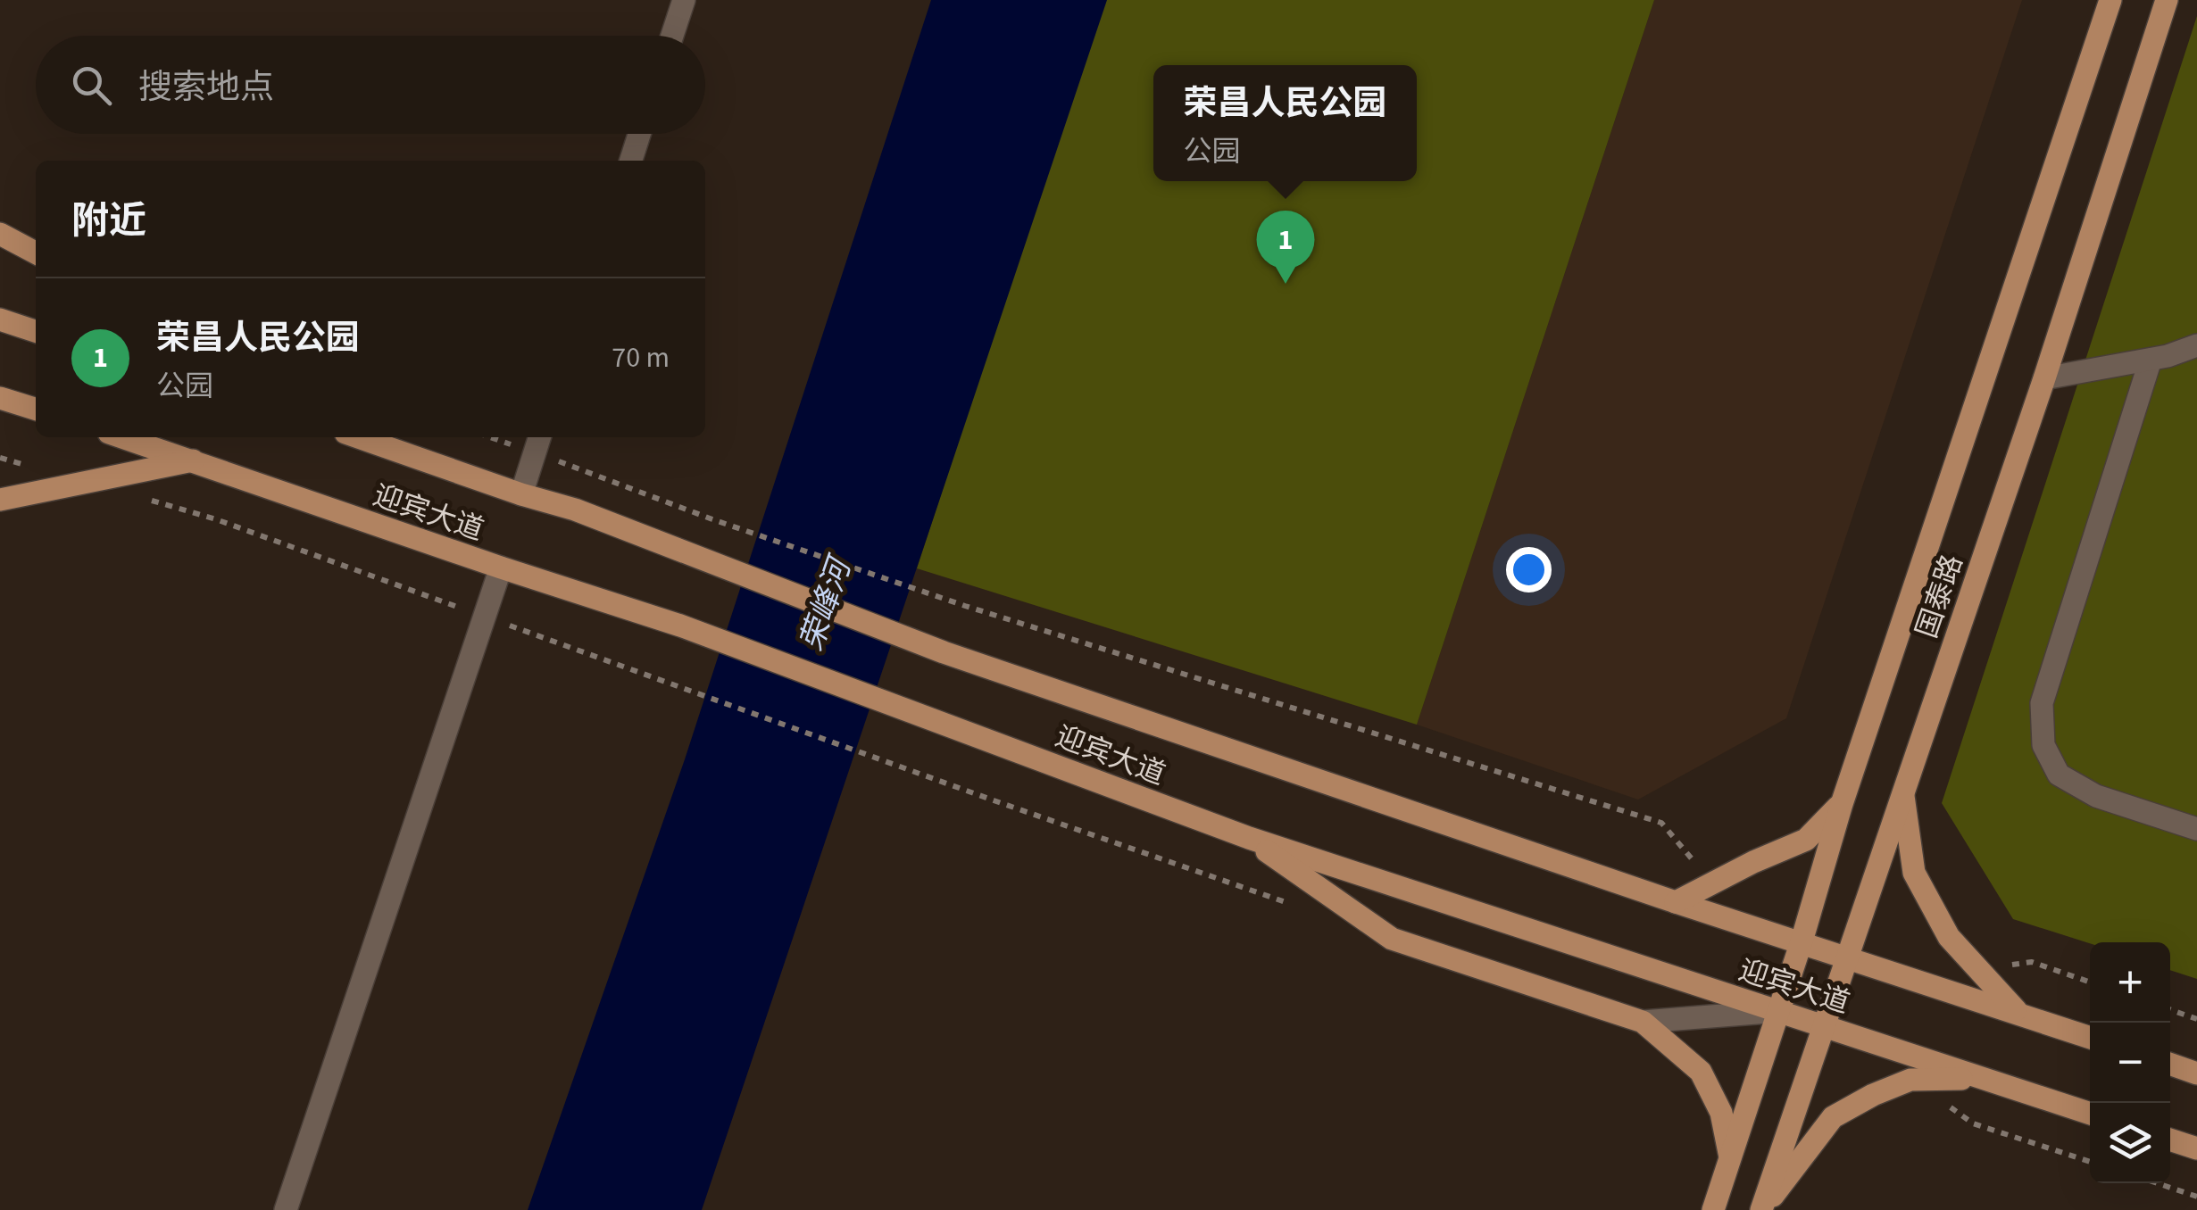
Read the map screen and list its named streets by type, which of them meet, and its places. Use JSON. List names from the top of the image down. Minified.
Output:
{"streets":{"main road":["迎宾大道","国泰路"]},"crossings":[["迎宾大道","国泰路"]],"water":["荣峰河"],"page":{"search":"搜索地点","popup":["荣昌人民公园","公园"],"heading":"附近","pins":"1","list":[{"mark":"1","name":"荣昌人民公园","note":"公园","value":"70 m"}],"map_buttons":["+","−"]}}
